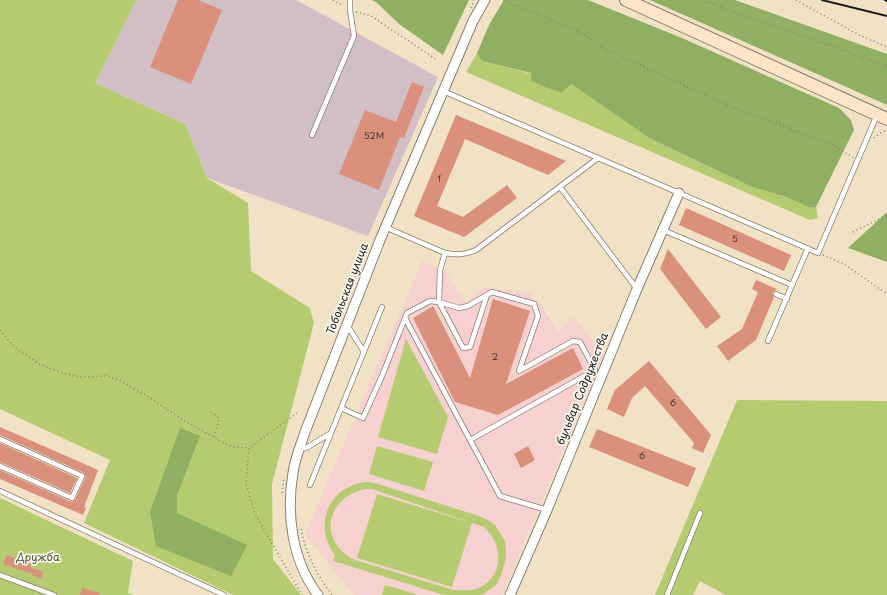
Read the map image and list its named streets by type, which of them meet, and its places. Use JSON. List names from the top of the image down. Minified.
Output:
{"streets":{"street":["Тобольская улица","бульвар Содружества"]},"parks":["Дружба"],"house_numbers":["52М","1","5","2","6","6"]}
